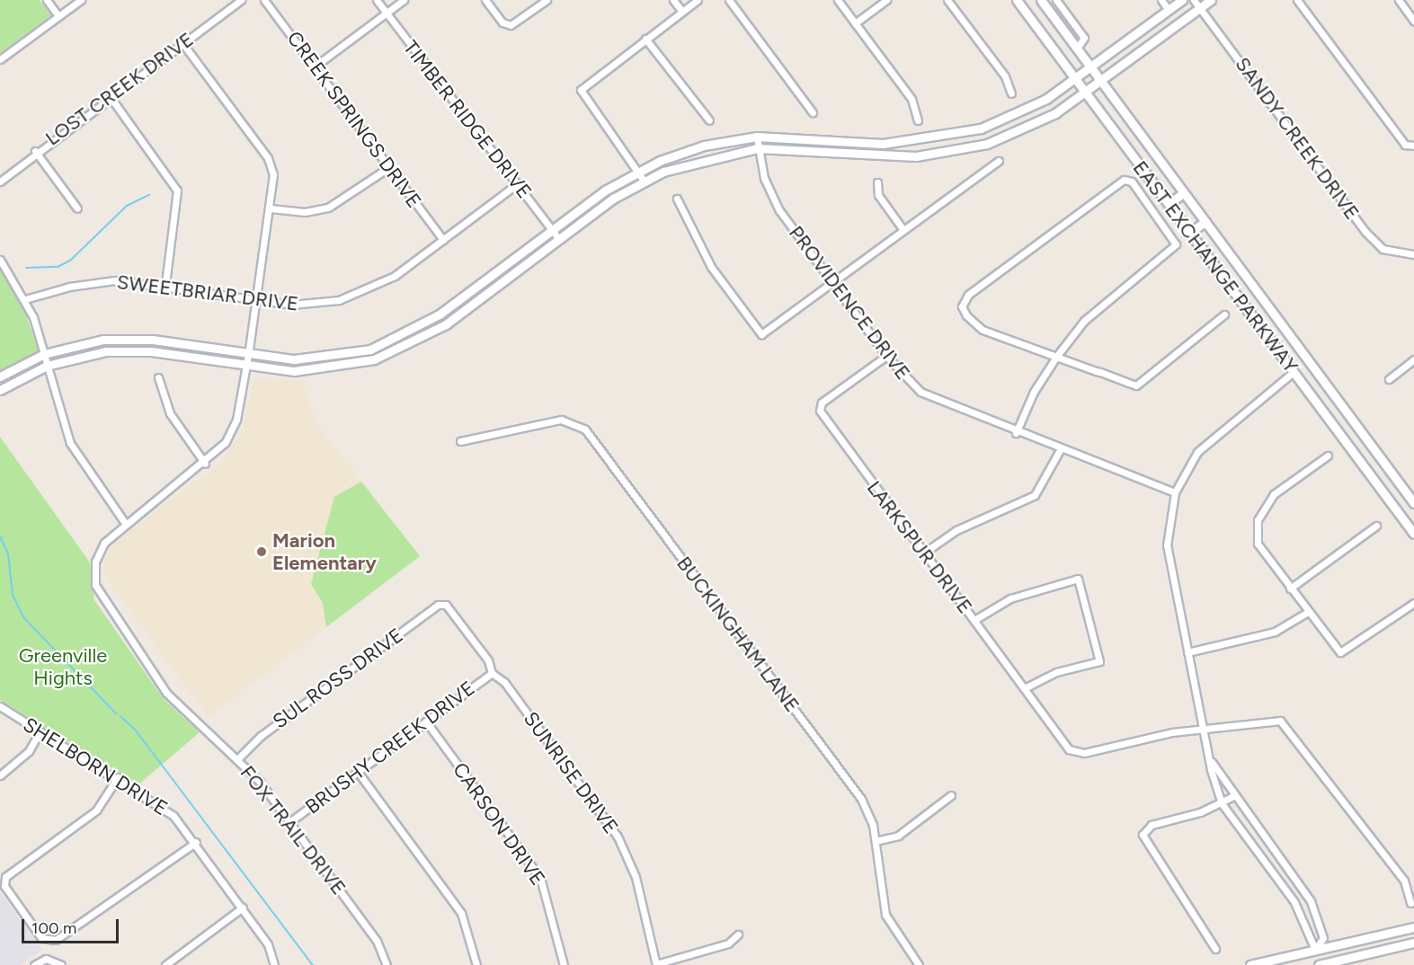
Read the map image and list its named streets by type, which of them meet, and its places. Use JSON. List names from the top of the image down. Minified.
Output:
{"streets":{"main road":["EAST EXCHANGE PARKWAY"],"street":["LOST CREEK DRIVE","CREEK SPRINGS DRIVE","TIMBER RIDGE DRIVE","SANDY CREEK DRIVE","SWEETBRIAR DRIVE","PROVIDENCE DRIVE","LARKSPUR DRIVE","BUCKINGHAM LANE","SUL ROSS DRIVE","BRUSHY CREEK DRIVE","SHELBORN DRIVE","SUNRISE DRIVE","CARSON DRIVE","FOX TRAIL DRIVE"]},"crossings":[["LOST CREEK DRIVE","FOX TRAIL DRIVE"],["CREEK SPRINGS DRIVE","SWEETBRIAR DRIVE"],["TIMBER RIDGE DRIVE","SWEETBRIAR DRIVE"],["SWEETBRIAR DRIVE","FOX TRAIL DRIVE"],["PROVIDENCE DRIVE","LARKSPUR DRIVE"],["SUL ROSS DRIVE","SUNRISE DRIVE"],["SUL ROSS DRIVE","FOX TRAIL DRIVE"],["BRUSHY CREEK DRIVE","SUNRISE DRIVE"],["BRUSHY CREEK DRIVE","CARSON DRIVE"],["BRUSHY CREEK DRIVE","FOX TRAIL DRIVE"]],"parks":["Greenville Hights"],"places":["Marion Elementary"],"scale_bar":"100 m"}
